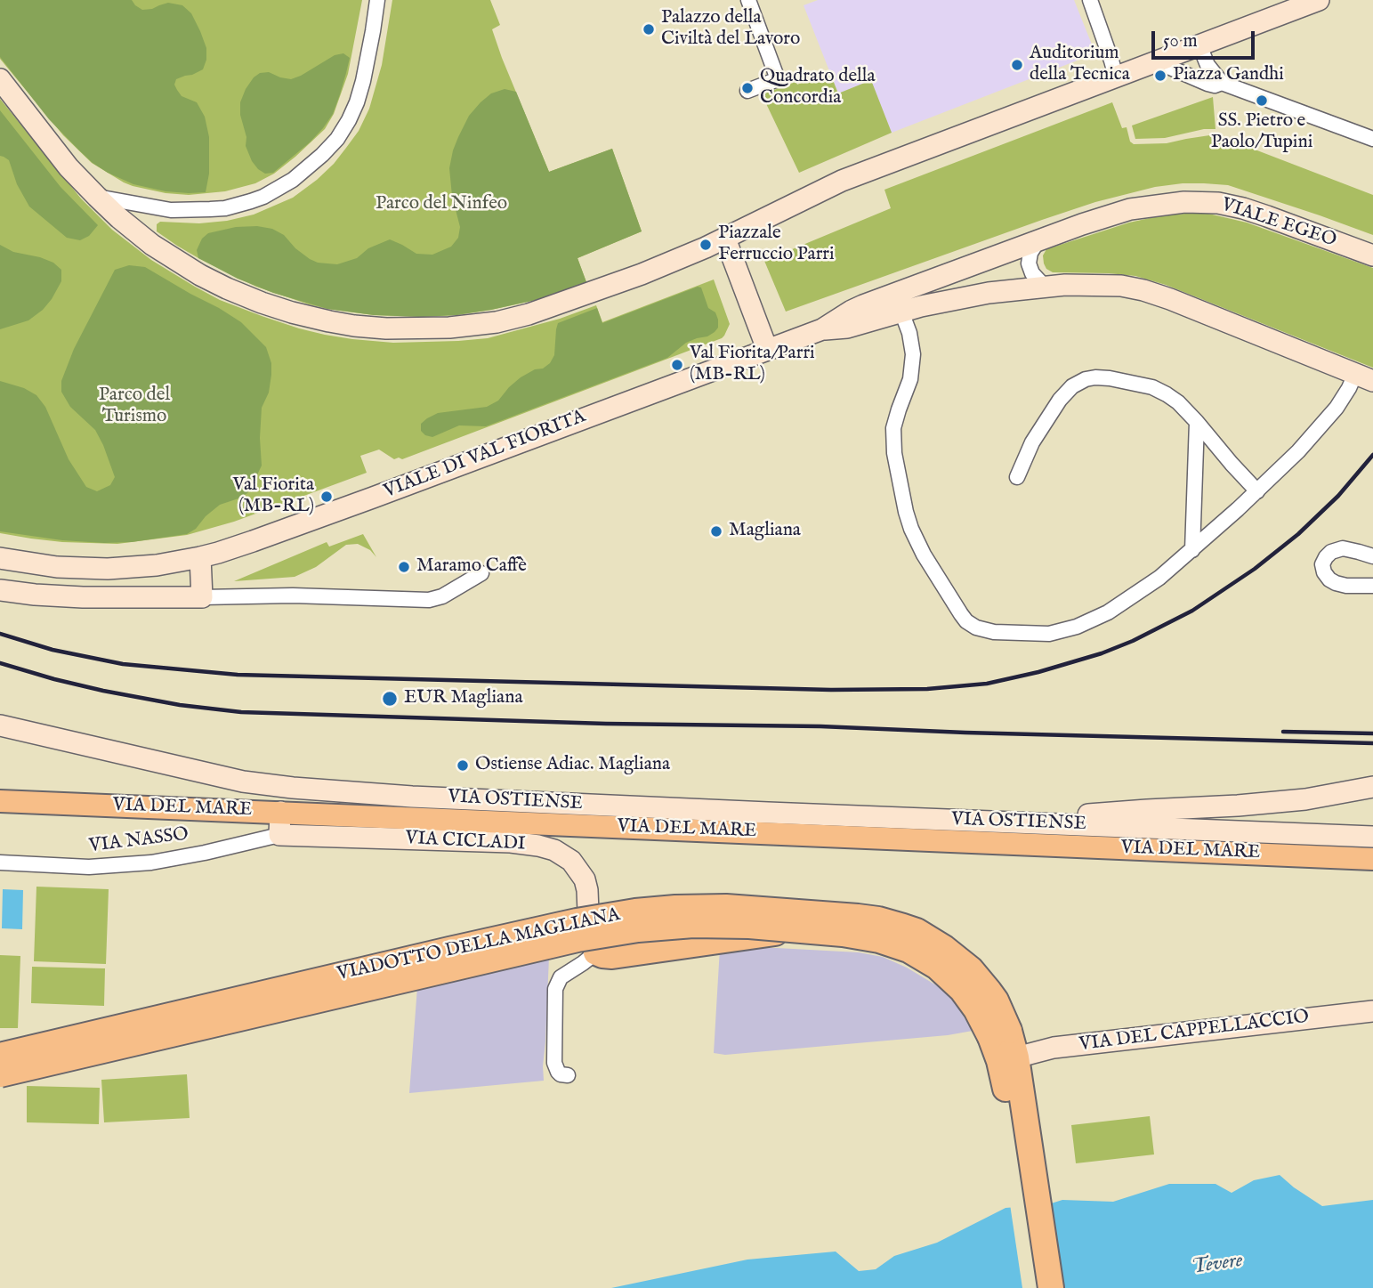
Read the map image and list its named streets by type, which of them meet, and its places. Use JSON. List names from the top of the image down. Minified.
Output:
{"streets":{"highway":["VIADOTTO DELLA MAGLIANA"],"main road":["VIALE EGEO","VIALE DI VAL FIORITA","VIA OSTIENSE","VIA DEL MARE","VIA CICLADI","VIA DEL CAPPELLACCIO"],"street":["VIA NASSO"]},"crossings":[["VIALE EGEO","VIALE DI VAL FIORITA"],["VIA NASSO","VIA CICLADI"],["VIADOTTO DELLA MAGLIANA","VIA DEL CAPPELLACCIO"]],"water":["Tevere"],"parks":["Parco del Ninfeo","Parco del Turismo"],"places":["Palazzo della Civiltà del Lavoro","Auditorium della Tecnica","Piazza Gandhi","Quadrato della Concordia","SS. Pietro e Paolo/Tupini","Piazzale Ferruccio Parri","Val Fiorita/Parri (MB-RL)","Val Fiorita (MB-RL)","Magliana","Maramo Caffè","EUR Magliana","Ostiense Adiac. Magliana"],"scale_bar":"50 m"}
